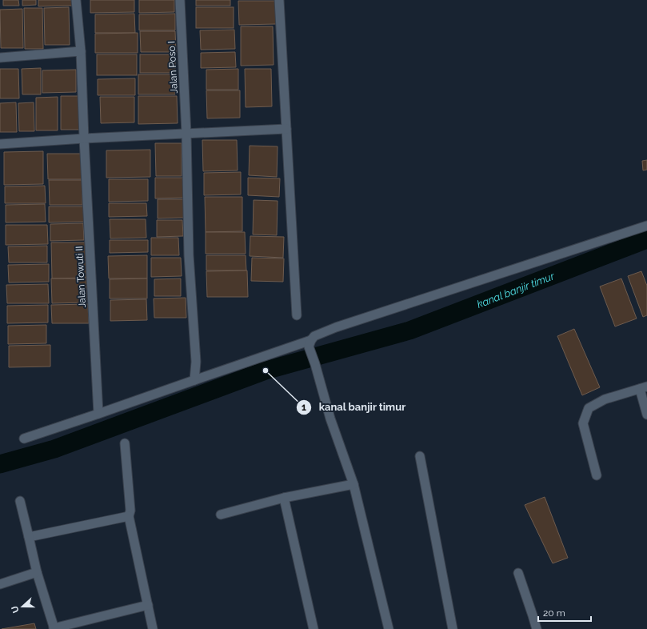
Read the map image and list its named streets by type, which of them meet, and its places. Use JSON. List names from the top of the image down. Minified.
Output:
{"streets":{"street":["Jalan Poso I","Jalan Towuti II"]},"water":["kanal banjir timur"],"places":["kanal banjir timur"],"scale_bar":"20 m","north":"left"}
